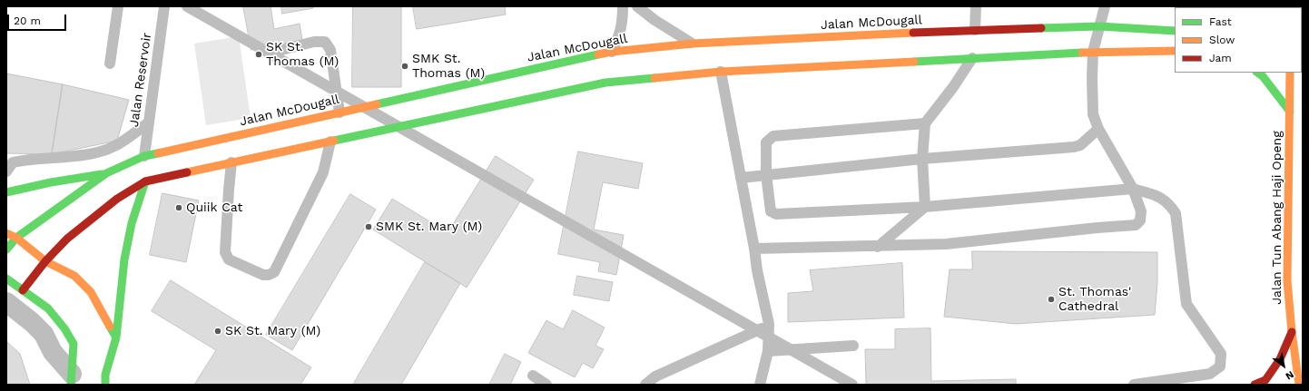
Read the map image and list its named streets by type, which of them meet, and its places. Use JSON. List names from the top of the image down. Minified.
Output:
{"streets":{"main road":["Jalan McDougall","Jalan Tun Abang Haji Openg"],"lane":["Jalan Reservoir"]},"crossings":[["Jalan McDougall","Jalan Reservoir"]],"places":["SK St. Thomas (M)","SMK St. Thomas (M)","Quiik Cat","SMK St. Mary (M)","St. Thomas' Cathedral","SK St. Mary (M)"],"legend":["Fast","Slow","Jam"],"scale_bar":"20 m","north":"bottom right"}
